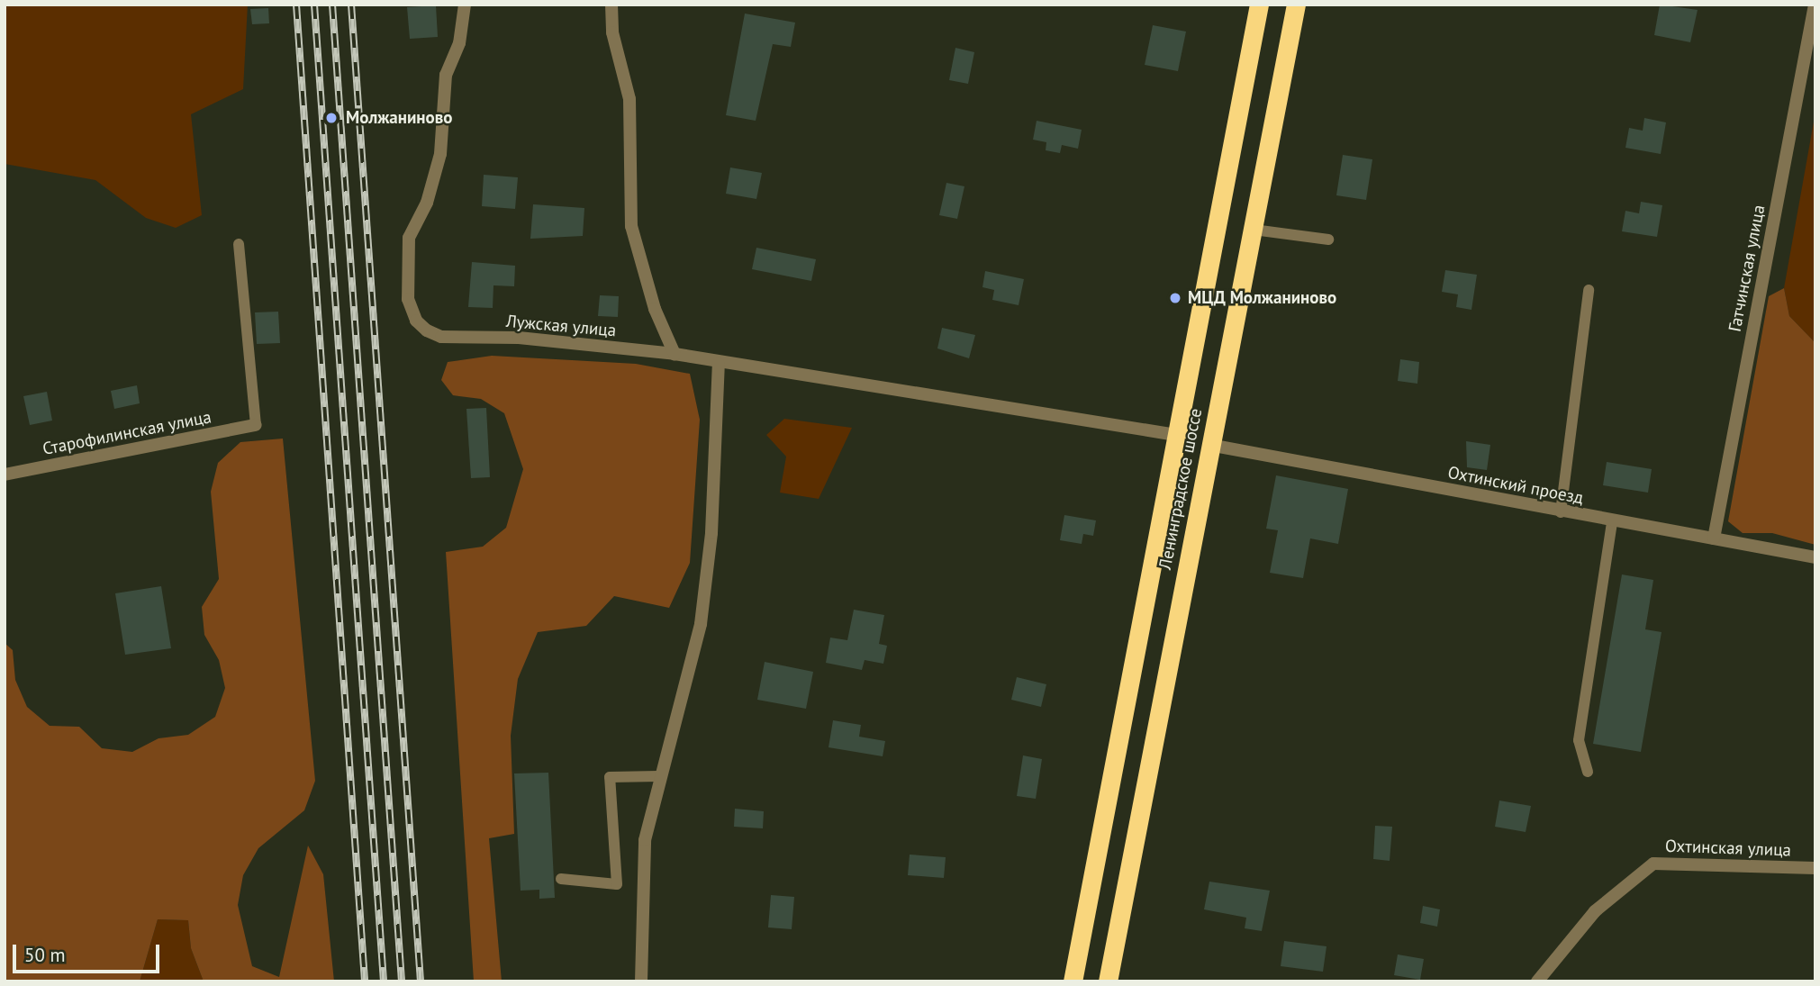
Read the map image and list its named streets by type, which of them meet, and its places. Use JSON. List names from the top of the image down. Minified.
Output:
{"streets":{"highway":["Ленинградское шоссе"],"street":["Гатчинская улица","Лужская улица","Старофилинская улица","Охтинский проезд","Охтинская улица"]},"crossings":[["Гатчинская улица","Охтинский проезд"],["Лужская улица","Ленинградское шоссе"],["Охтинский проезд","Ленинградское шоссе"]],"places":["Молжаниново","МЦД Молжаниново"],"scale_bar":"50 m"}
